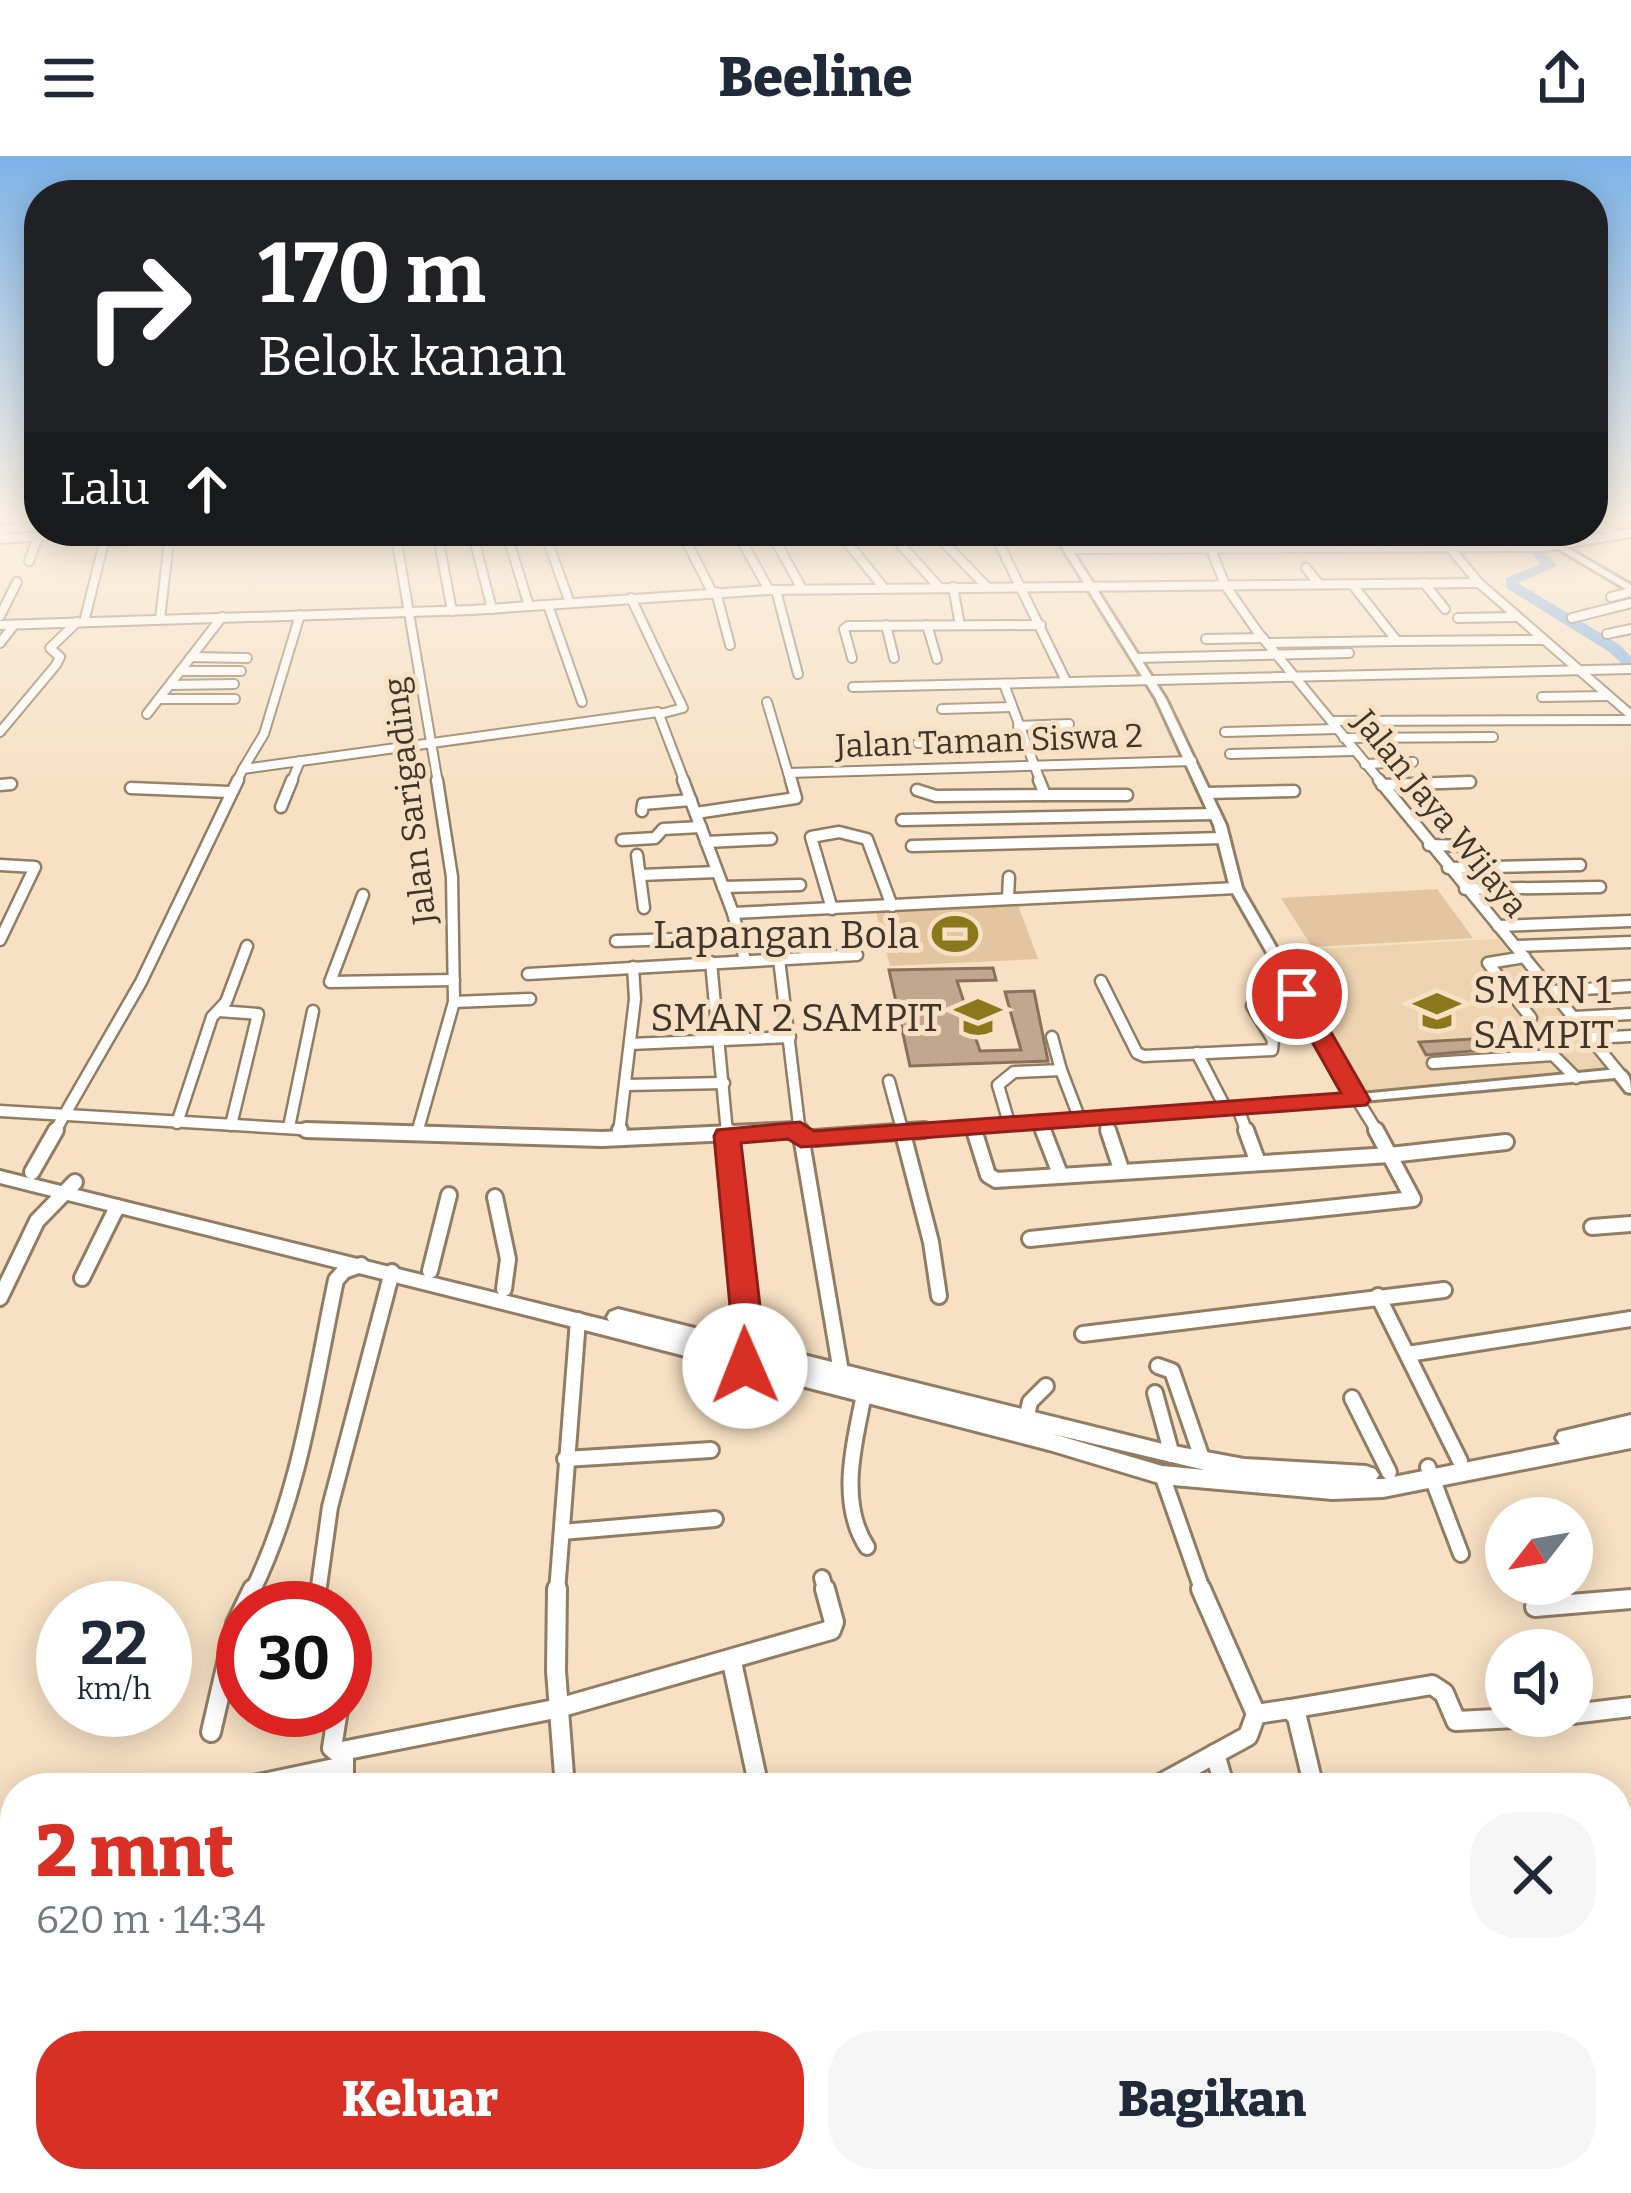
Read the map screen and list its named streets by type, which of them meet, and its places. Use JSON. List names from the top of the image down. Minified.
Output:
{"streets":{"street":["Jalan Taman Siswa 2","Jalan Sarigading","Jalan Jaya Wijaya"]},"places":{"sports":["Lapangan Bola"],"school or university":["SMKN 1 SAMPIT","SMAN 2 SAMPIT"]},"north":"bottom left","page":{"header":"Beeline","turn":["170 m","Belok kanan"],"then":"Lalu","speed":"22 km/h","limit":"30","heading":["2 mnt","620 m · 14:34"],"buttons":["Keluar","Bagikan"]}}
